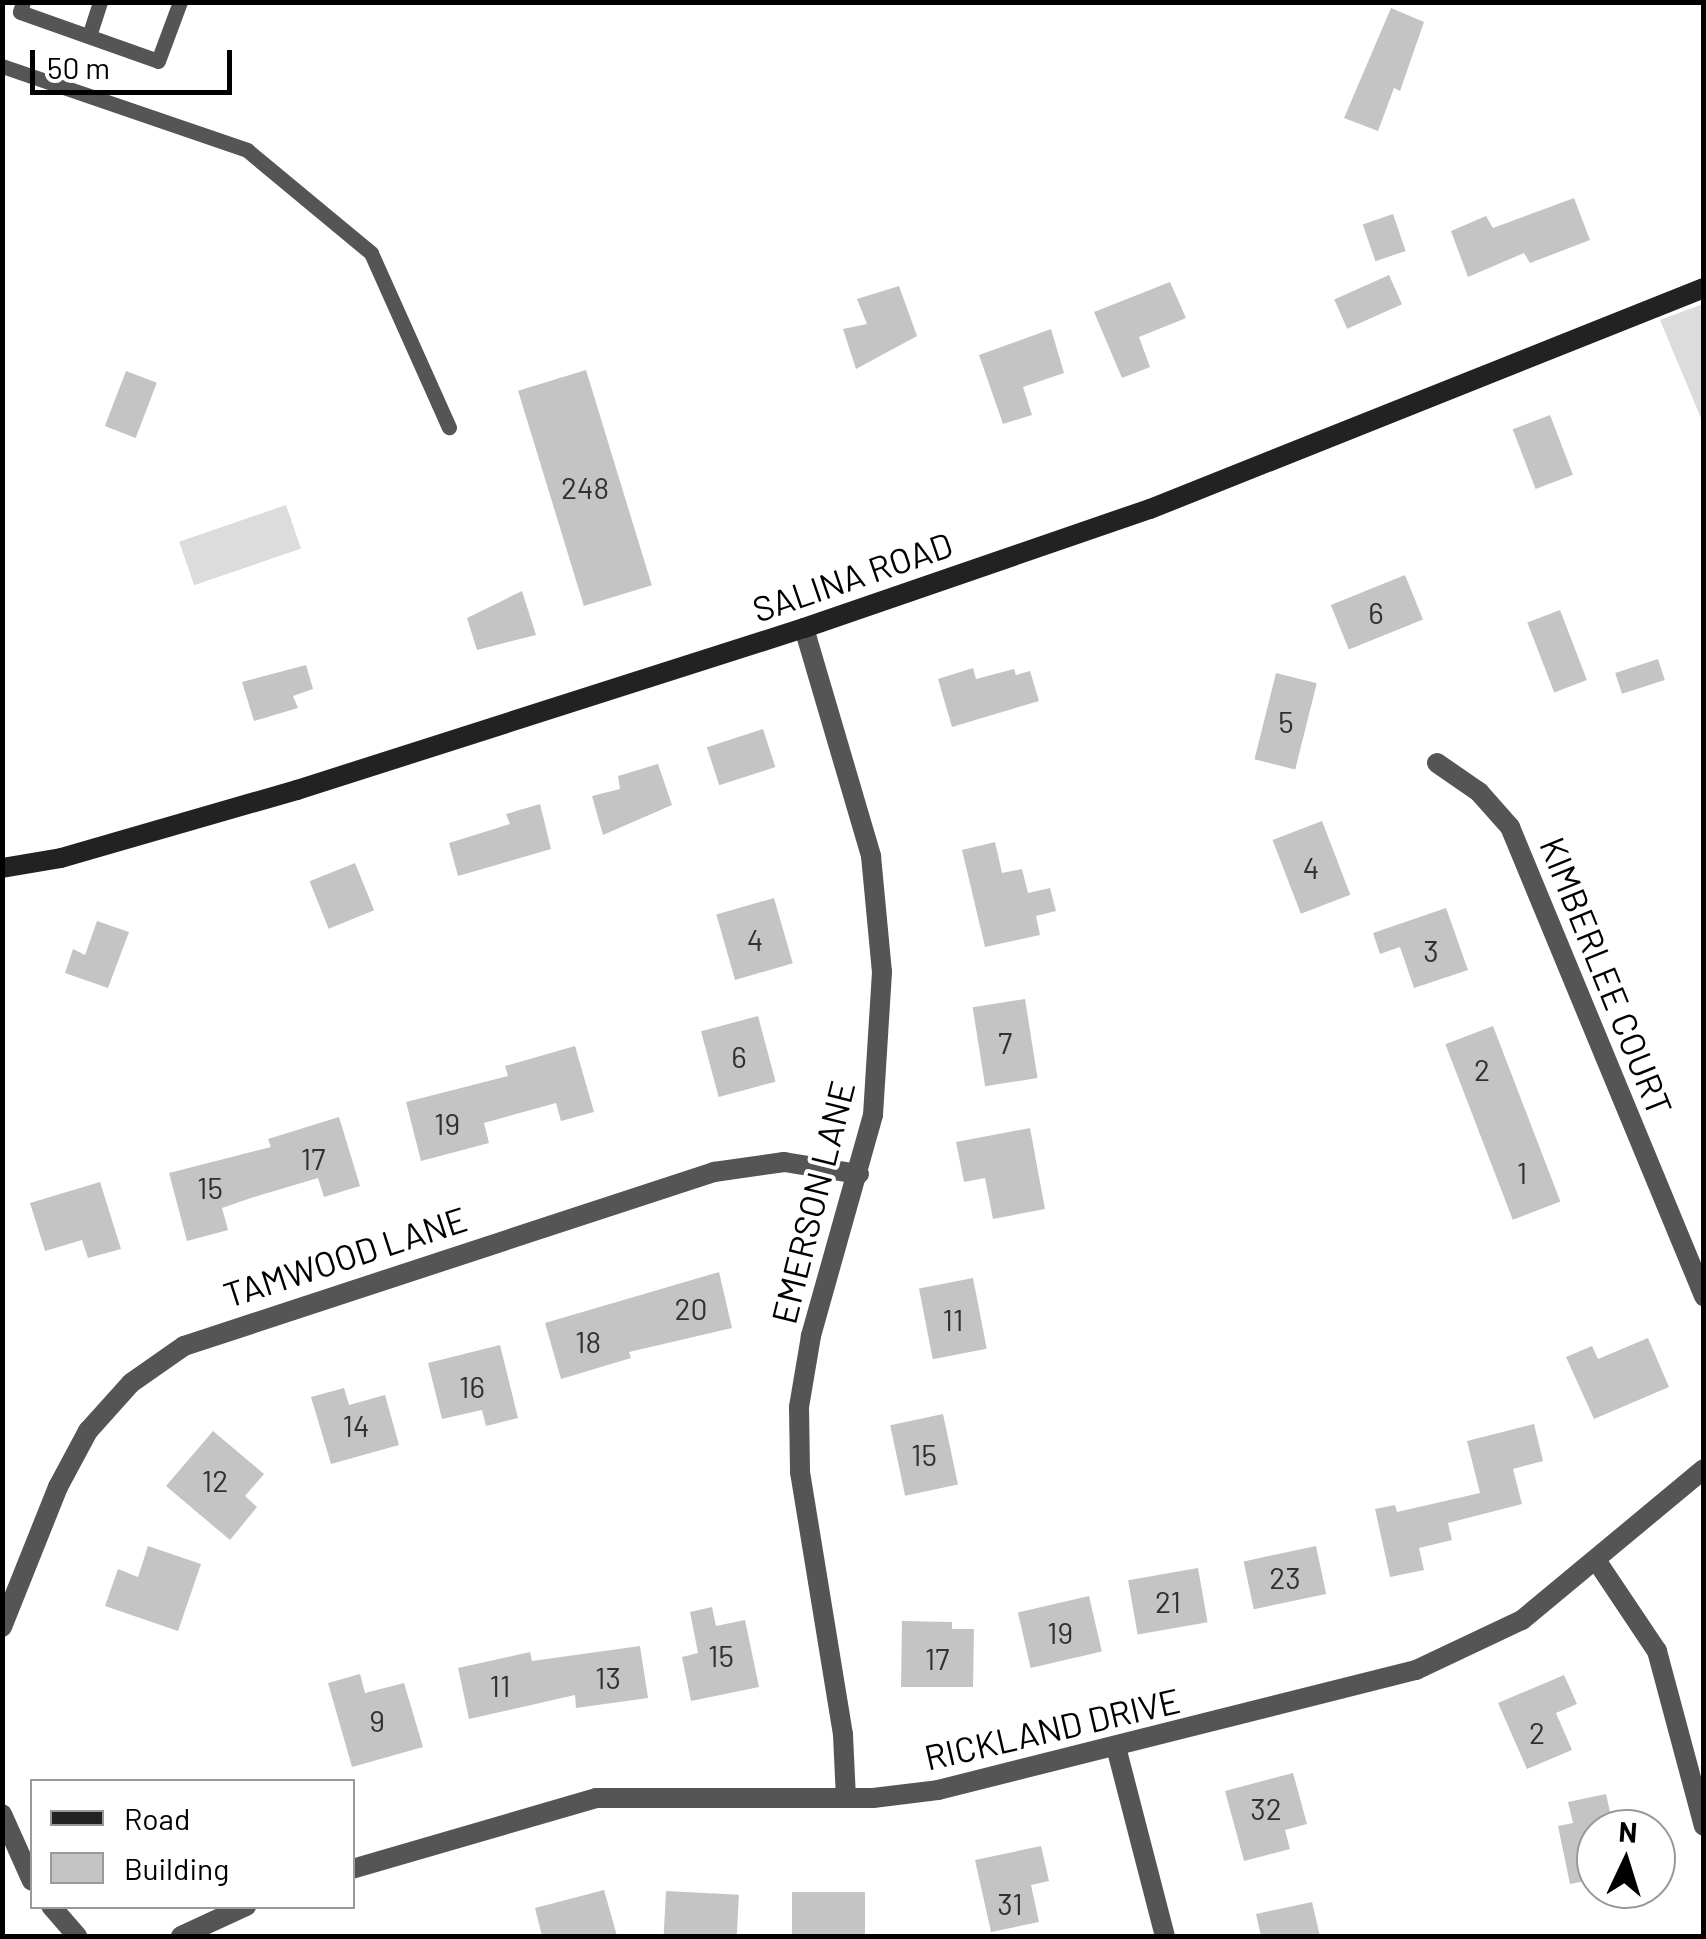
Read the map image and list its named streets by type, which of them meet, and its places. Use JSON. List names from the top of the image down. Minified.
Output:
{"streets":{"street":["SALINA ROAD","KIMBERLEE COURT","EMERSON LANE","TAMWOOD LANE","RICKLAND DRIVE"]},"crossings":[["SALINA ROAD","EMERSON LANE"],["EMERSON LANE","TAMWOOD LANE"],["EMERSON LANE","RICKLAND DRIVE"]],"house_numbers":["248","6","5","4","4","3","7","6","2","19","17","1","15","20","11","18","16","14","15","12","23","21","19","15","17","13","11","9","2","32","31"],"legend":["Road","Building"],"scale_bar":"50 m","north":"top"}
